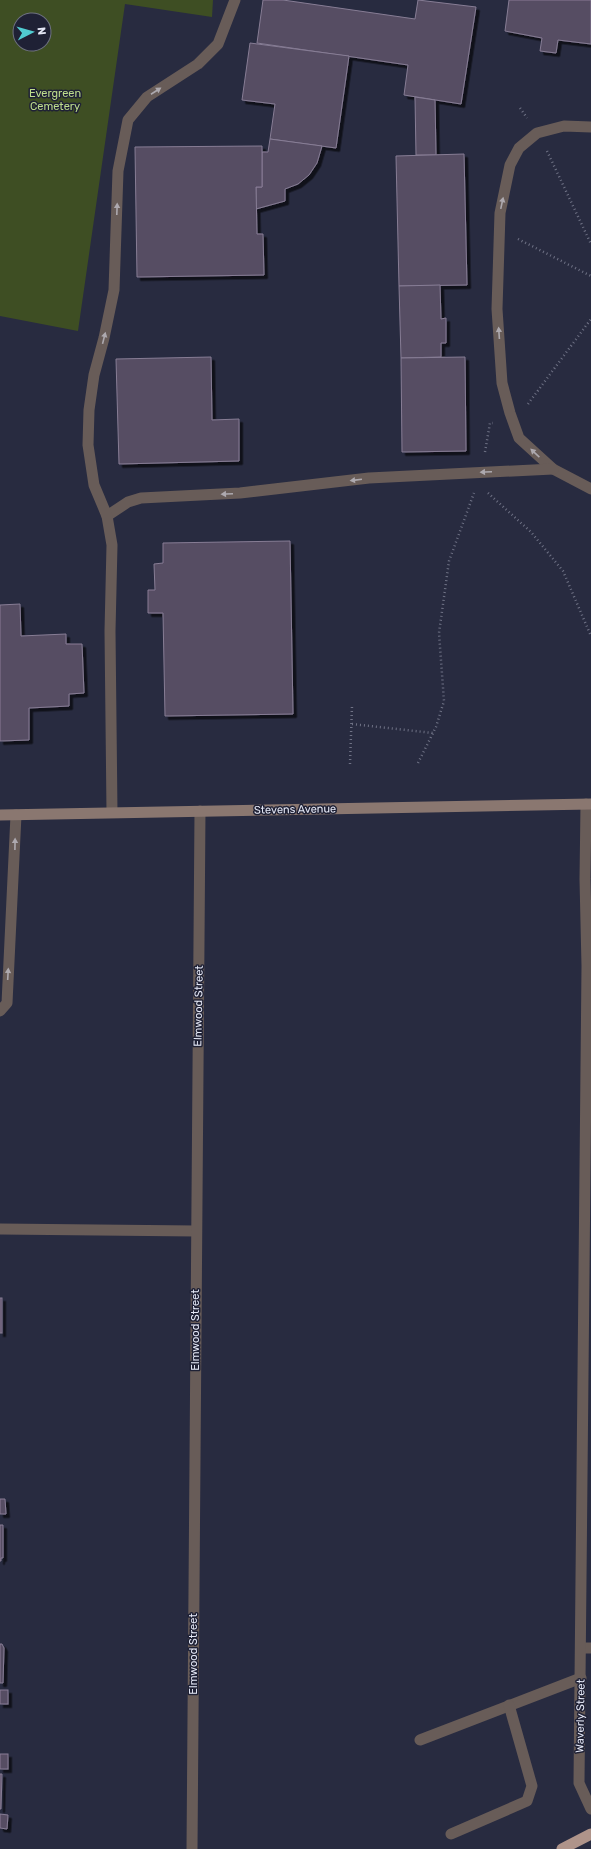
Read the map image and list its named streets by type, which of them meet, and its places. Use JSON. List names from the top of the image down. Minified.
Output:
{"streets":{"main road":["Stevens Avenue"],"street":["Elmwood Street","Waverly Street"]},"crossings":[["Stevens Avenue","Elmwood Street"],["Stevens Avenue","Waverly Street"]],"parks":["Evergreen Cemetery"],"north":"right"}
